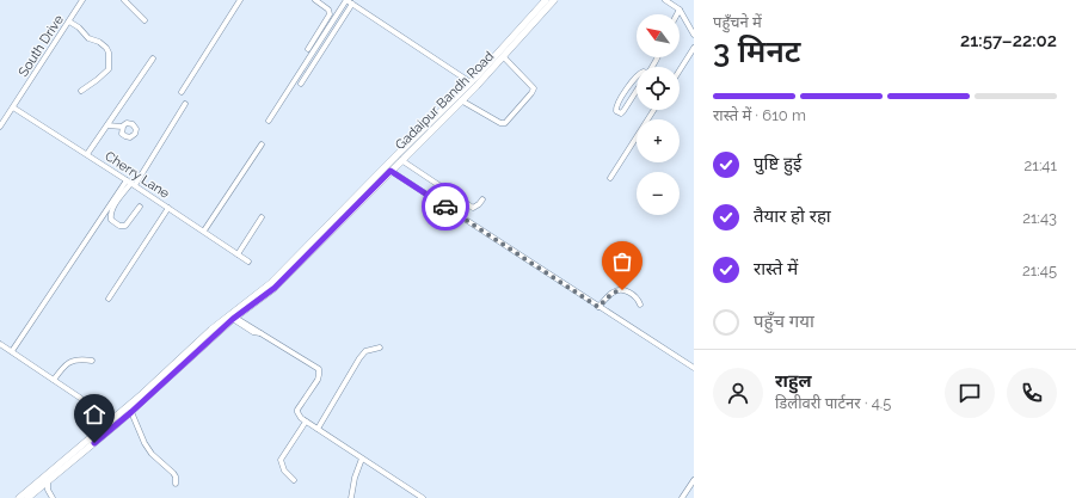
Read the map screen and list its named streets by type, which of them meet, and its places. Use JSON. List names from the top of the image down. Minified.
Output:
{"streets":{"street":["South Drive","Gadaipur Bandh Road","Cherry Lane"]},"crossings":[["South Drive","Cherry Lane"]],"north":"top left","page":{"heading":["3 मिनट","पहुँचने में","21:57–22:02"],"panel":["राहुल","डिलीवरी पार्टनर · 4.5"],"map_buttons":["+","−"],"bar":"रास्ते में · 610 m","list":[["पुष्टि हुई","21:41"],["तैयार हो रहा","21:43"],["रास्ते में","21:45"],"पहुँच गया"]}}
